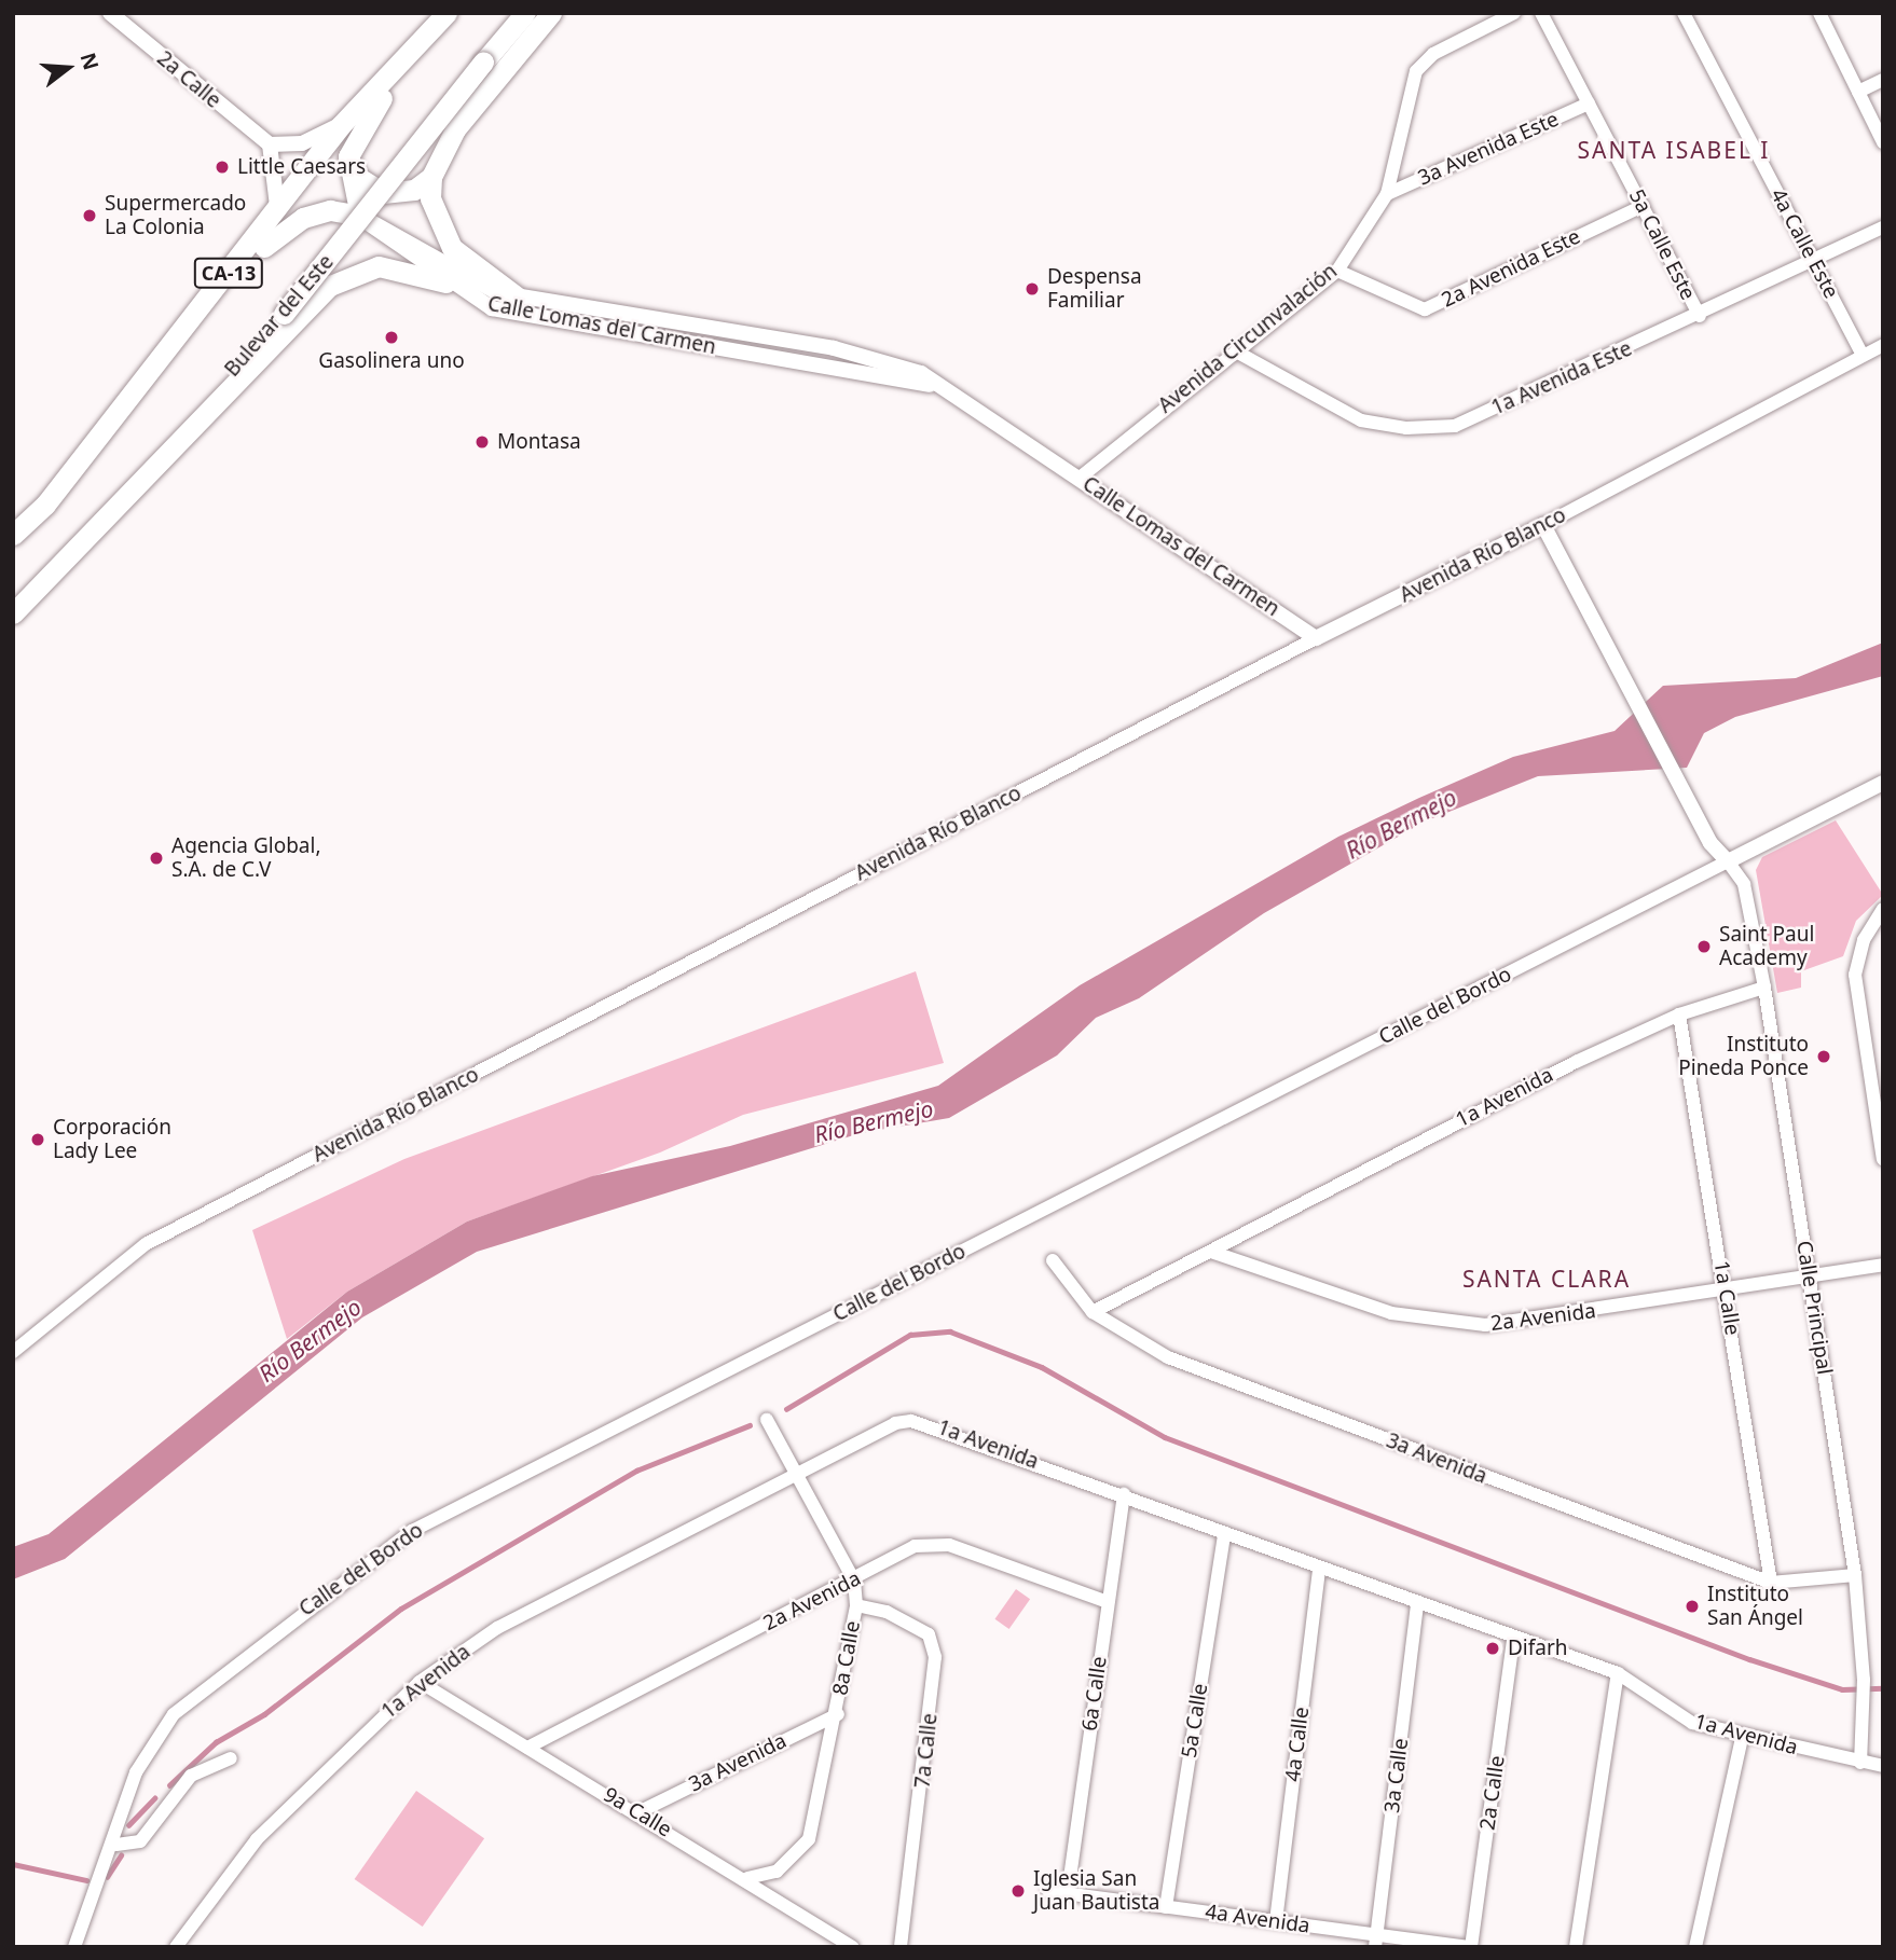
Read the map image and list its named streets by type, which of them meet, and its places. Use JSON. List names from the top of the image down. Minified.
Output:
{"streets":{"highway":["CA-13","Bulevar del Este"],"street":["2a Calle","3a Avenida Este","4a Calle Este","5a Calle Este","2a Avenida Este","Calle Lomas del Carmen","Avenida Circunvalación","1a Avenida Este","Avenida Río Blanco","Calle del Bordo","1a Avenida","1a Calle","Calle Principal","2a Avenida","3a Avenida","8a Calle","6a Calle","5a Calle","4a Calle","7a Calle","3a Calle","9a Calle","4a Avenida"]},"crossings":[["2a Calle","1a Avenida"],["2a Calle","4a Avenida"],["3a Avenida Este","5a Calle Este"],["3a Avenida Este","Avenida Circunvalación"],["4a Calle Este","1a Avenida Este"],["4a Calle Este","Avenida Río Blanco"],["5a Calle Este","2a Avenida Este"],["5a Calle Este","1a Avenida Este"],["2a Avenida Este","Avenida Circunvalación"],["Calle Lomas del Carmen","Avenida Circunvalación"],["Calle Lomas del Carmen","Avenida Río Blanco"],["Avenida Circunvalación","1a Avenida Este"],["Calle del Bordo","Calle Principal"],["1a Avenida","1a Calle"],["1a Avenida","Calle Principal"],["1a Avenida","2a Avenida"],["1a Avenida","3a Avenida"],["1a Avenida","8a Calle"],["1a Avenida","6a Calle"],["1a Avenida","5a Calle"],["1a Avenida","4a Calle"],["1a Avenida","3a Calle"],["1a Avenida","9a Calle"],["1a Calle","2a Avenida"],["1a Calle","3a Avenida"],["Calle Principal","2a Avenida"],["Calle Principal","3a Avenida"],["2a Avenida","8a Calle"],["2a Avenida","6a Calle"],["2a Avenida","9a Calle"],["3a Avenida","8a Calle"],["3a Avenida","9a Calle"],["8a Calle","7a Calle"],["8a Calle","9a Calle"],["6a Calle","4a Avenida"],["5a Calle","4a Avenida"],["4a Calle","4a Avenida"],["3a Calle","4a Avenida"]],"districts":["SANTA ISABEL I","SANTA CLARA"],"water":["Río Bermejo"],"places":["Little Caesars","Supermercado La Colonia","Despensa Familiar","Gasolinera uno","Montasa","Agencia Global, S.A. de C.V","Saint Paul Academy","Instituto Pineda Ponce","Corporación Lady Lee","Instituto San Ángel","Difarh","Iglesia San Juan Bautista"],"north":"right"}
